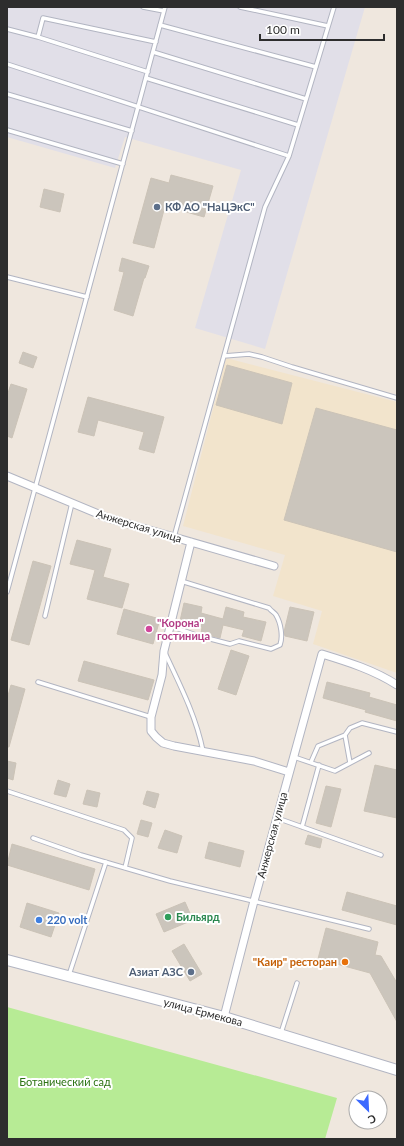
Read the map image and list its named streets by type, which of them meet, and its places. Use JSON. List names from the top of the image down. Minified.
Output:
{"streets":{"main road":["улица Ермекова"],"street":["Анжерская улица"]},"crossings":[["Анжерская улица","улица Ермекова"]],"parks":["Ботанический сад"],"places":["КФ АО \"НаЦЭкС\"","\"Корона\" гостиница","Бильярд","220 volt","\"Каир\" ресторан","Азиат АЗС"],"scale_bar":"100 m","north":"bottom right"}
